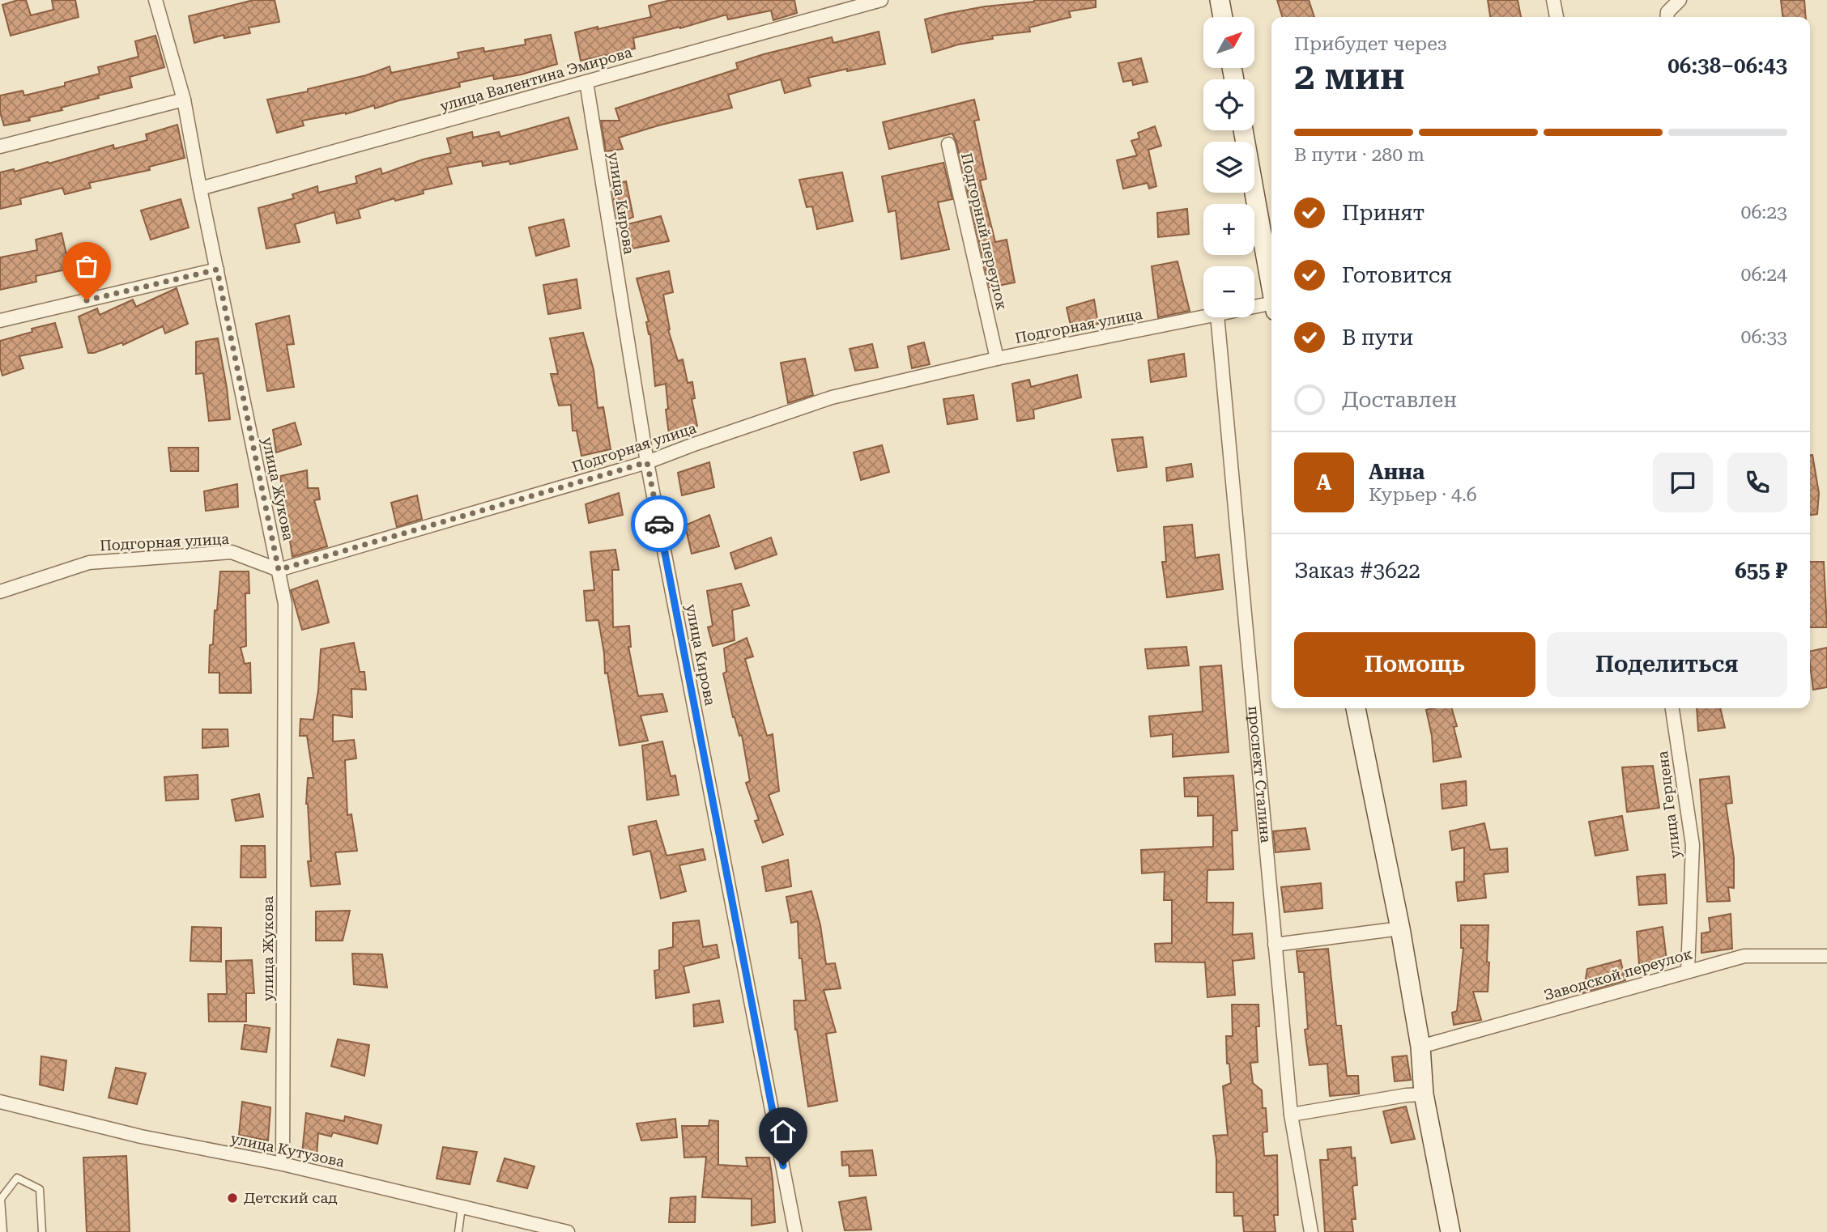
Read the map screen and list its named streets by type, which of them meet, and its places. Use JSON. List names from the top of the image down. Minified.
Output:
{"streets":{"street":["улица Валентина Эмирова","улица Кирова","Подгорный переулок","Подгорная улица","улица Жукова","проспект Сталина","улица Герцена","Заводской переулок","улица Кутузова"]},"crossings":[["улица Валентина Эмирова","улица Кирова"],["улица Валентина Эмирова","улица Жукова"],["улица Кирова","Подгорная улица"],["Подгорный переулок","Подгорная улица"],["Подгорная улица","улица Жукова"],["улица Жукова","улица Кутузова"],["улица Герцена","Заводской переулок"]],"places":["Детский сад"],"north":"top right","page":{"map_buttons":["+","−"],"heading":["2 мин","Прибудет через","06:38–06:43"],"panel":["Анна","Курьер · 4.6","Заказ #3622","655 ₽"],"bar":"В пути · 280 m","list":[["Принят","06:23"],["Готовится","06:24"],["В пути","06:33"],"Доставлен"],"round":"А","buttons":["Помощь","Поделиться"]}}
